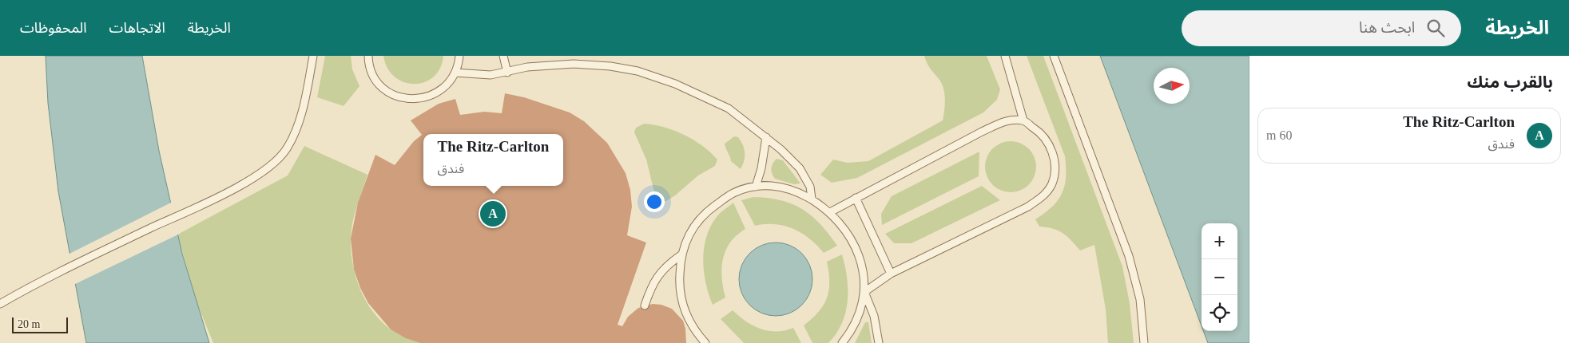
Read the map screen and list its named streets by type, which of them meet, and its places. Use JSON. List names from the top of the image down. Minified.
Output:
{"scale_bar":"20 m","north":"right","page":{"header":"الخريطة","search":"ابحث هنا","nav":["الخريطة","الاتجاهات","المحفوظات"],"heading":"بالقرب منك","list":[{"mark":"A","name":"The Ritz-Carlton","note":"فندق","value":"60 m"}],"popup":["The Ritz-Carlton","فندق"],"pins":"A","map_buttons":["+","−"],"scale":"20 m"}}
